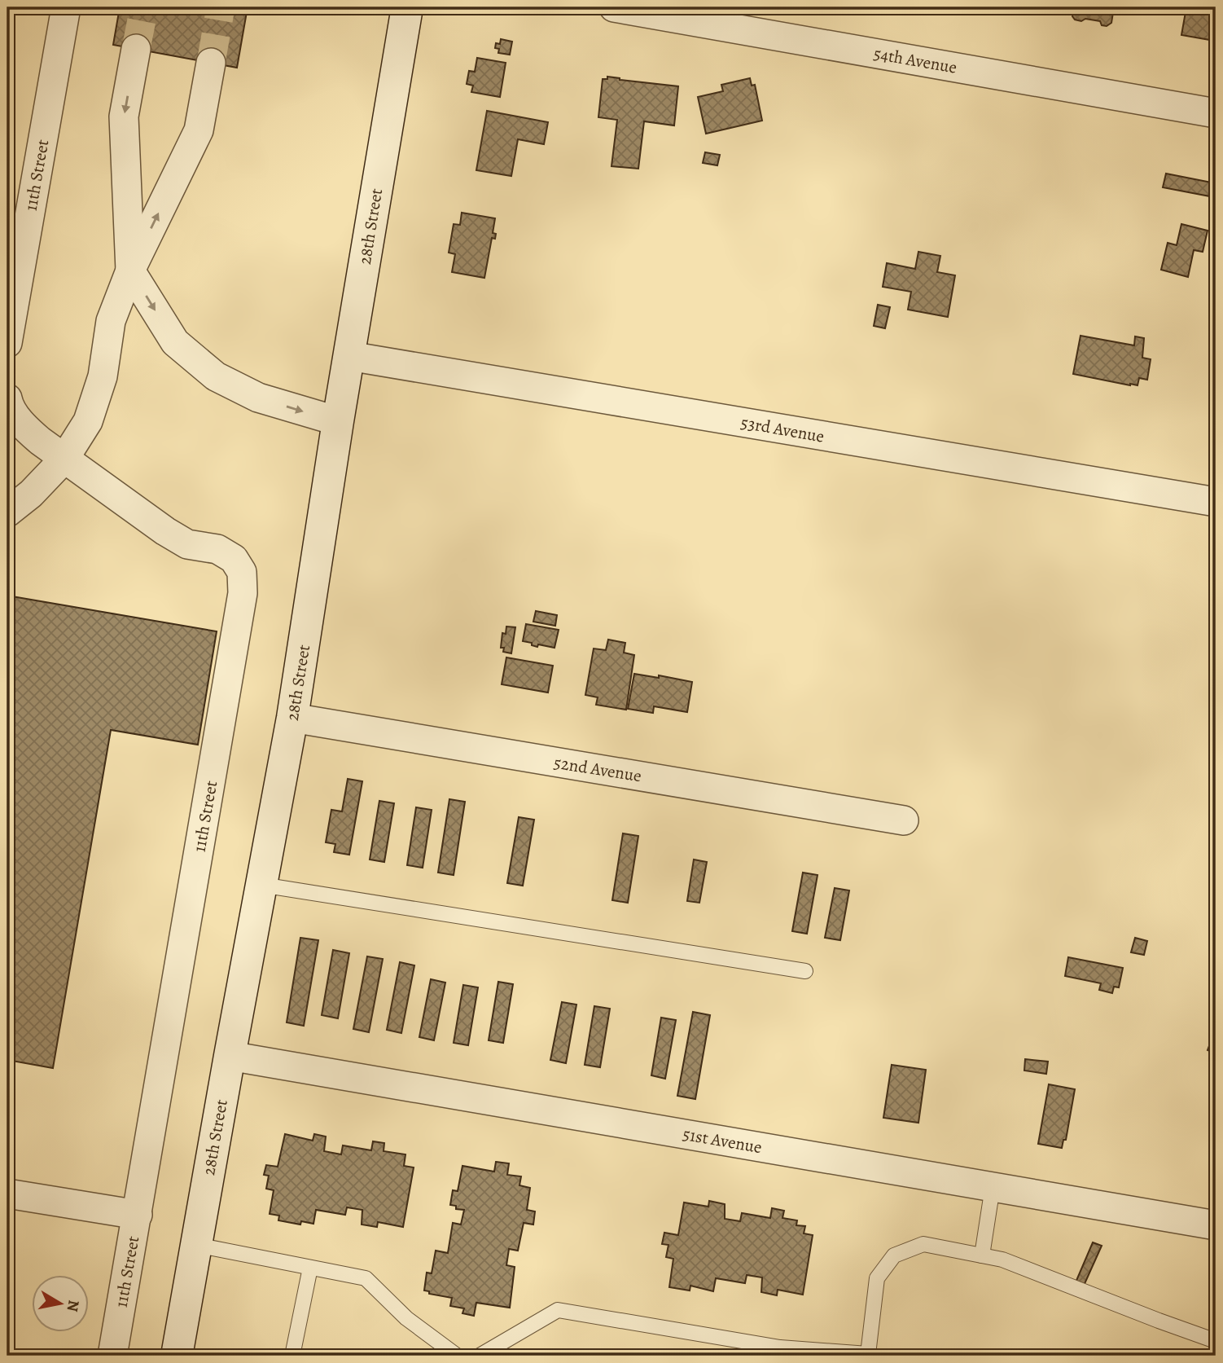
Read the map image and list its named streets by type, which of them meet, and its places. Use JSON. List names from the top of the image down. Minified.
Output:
{"streets":{"main road":["28th Street"],"street":["54th Avenue","11th Street","53rd Avenue","52nd Avenue","51st Avenue"]},"crossings":[["28th Street","53rd Avenue"],["28th Street","52nd Avenue"],["28th Street","51st Avenue"]],"north":"right"}
